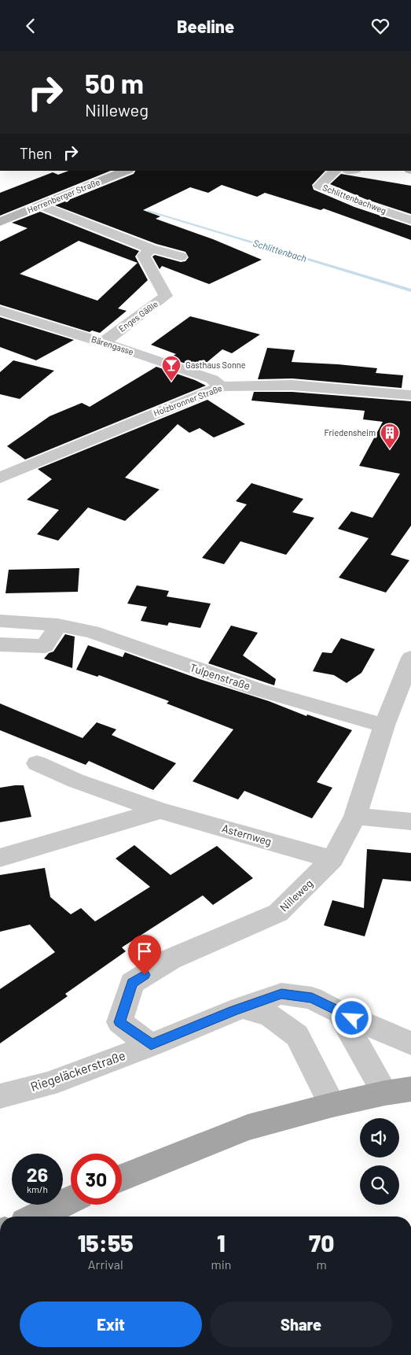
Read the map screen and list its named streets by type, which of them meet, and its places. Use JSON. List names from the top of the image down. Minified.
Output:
{"streets":{"street":["Herrenberger Straße","Schlittenbachweg","Enges Gäßle","Bärengasse","Holzbronner Straße","Tulpenstraße","Asternweg","Nilleweg","Riegeläckerstraße"]},"crossings":[["Enges Gäßle","Bärengasse"],["Bärengasse","Holzbronner Straße"],["Tulpenstraße","Nilleweg"],["Asternweg","Nilleweg"],["Nilleweg","Riegeläckerstraße"]],"water":["Schlittenbach"],"places":{"bar":["Gasthaus Sonne"],"building":["Friedensheim"]},"page":{"header":"Beeline","turn":["50 m","Nilleweg"],"then":"Then","speed":"26 km/h","limit":"30","eta":["15:55","Arrival","1","min","70","m"],"buttons":["Exit","Share"]}}
